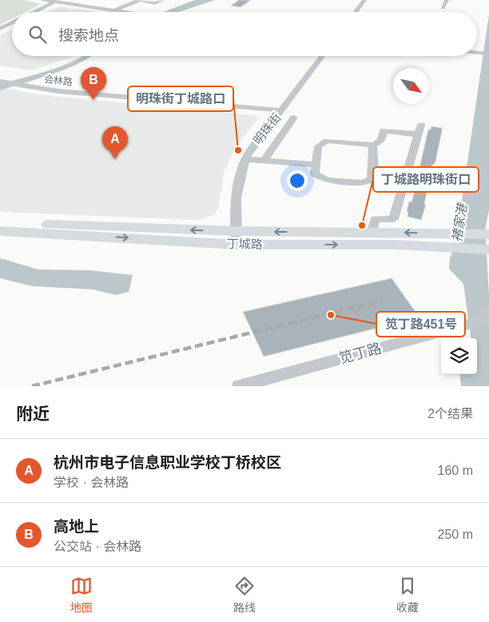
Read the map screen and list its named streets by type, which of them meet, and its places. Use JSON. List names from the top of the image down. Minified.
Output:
{"streets":{"main road":["丁城路"],"street":["会林路","明珠街","笕丁路"]},"crossings":[["会林路","明珠街"],["明珠街","丁城路"]],"water":["褚家港"],"places":["明珠街丁城路口","丁城路明珠街口","笕丁路451号"],"north":"bottom right","page":{"search":"搜索地点","pins":["B","A"],"heading":["附近","2个结果"],"list":[{"mark":"A","name":"杭州市电子信息职业学校丁桥校区","note":"学校 · 会林路","value":"160 m"},{"mark":"B","name":"高地上","note":"公交站 · 会林路","value":"250 m"}],"nav":["地图","路线","收藏"]}}
